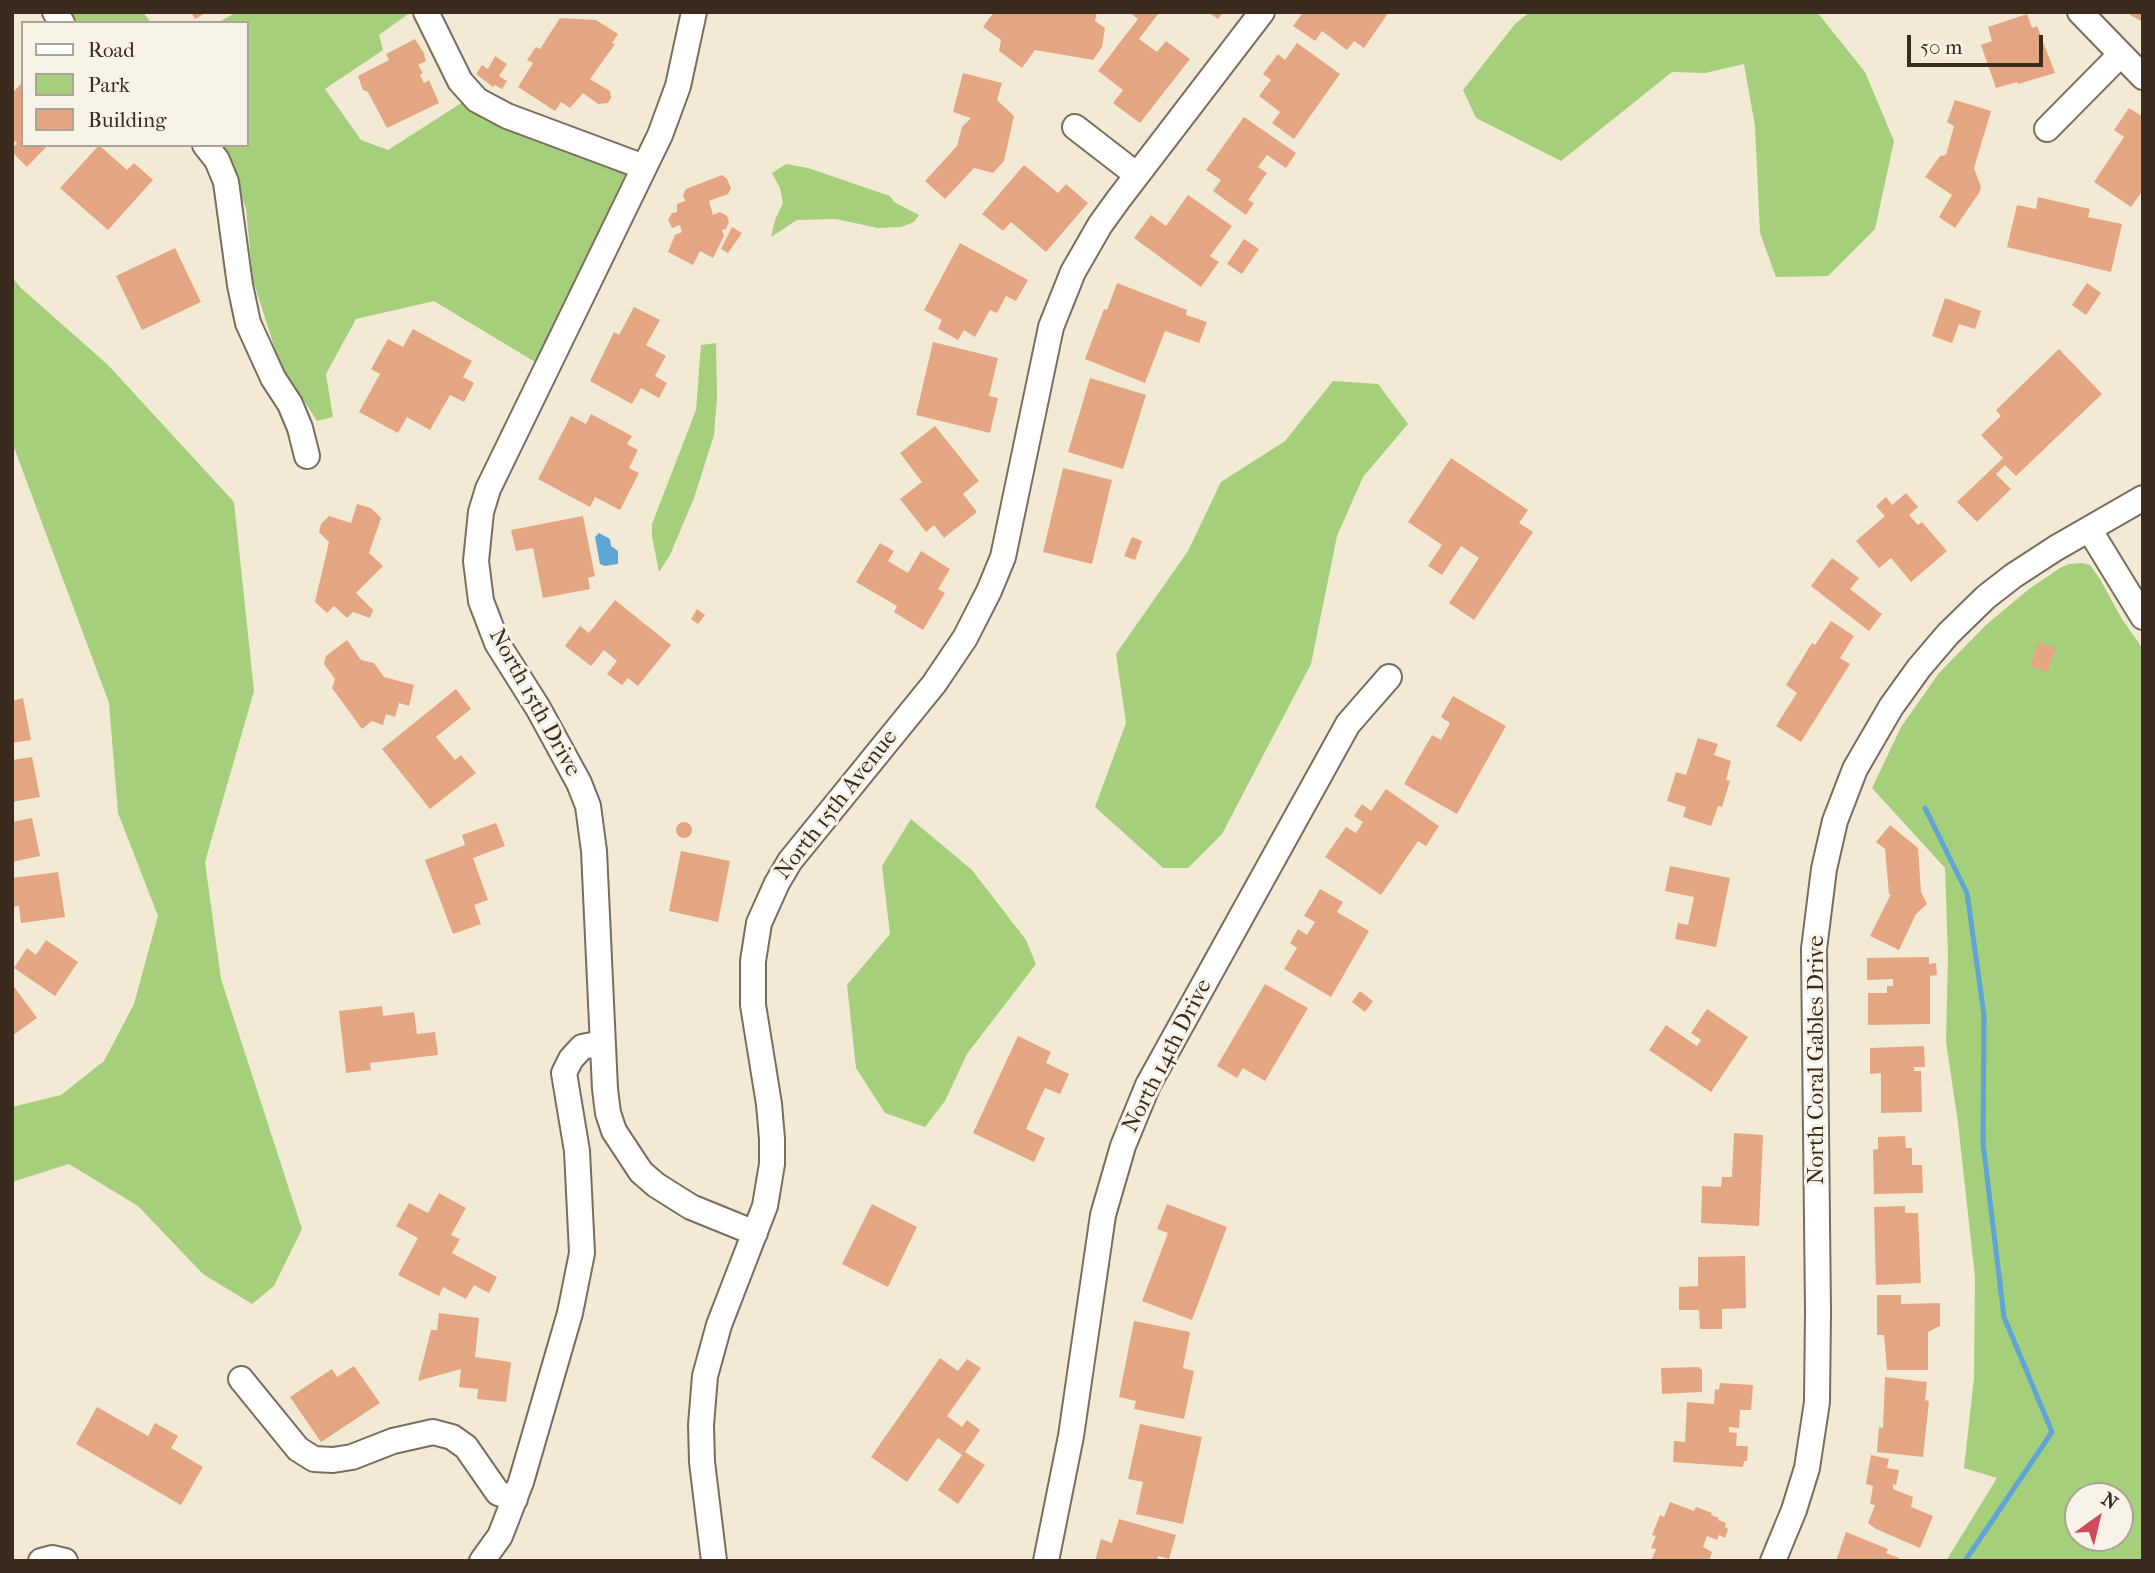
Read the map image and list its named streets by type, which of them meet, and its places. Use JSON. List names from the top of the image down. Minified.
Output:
{"streets":{"street":["North 15th Drive","North 15th Avenue","North 14th Drive","North Coral Gables Drive"]},"crossings":[["North 15th Drive","North 15th Avenue"]],"legend":["Road","Park","Building"],"scale_bar":"50 m","north":"top right"}
